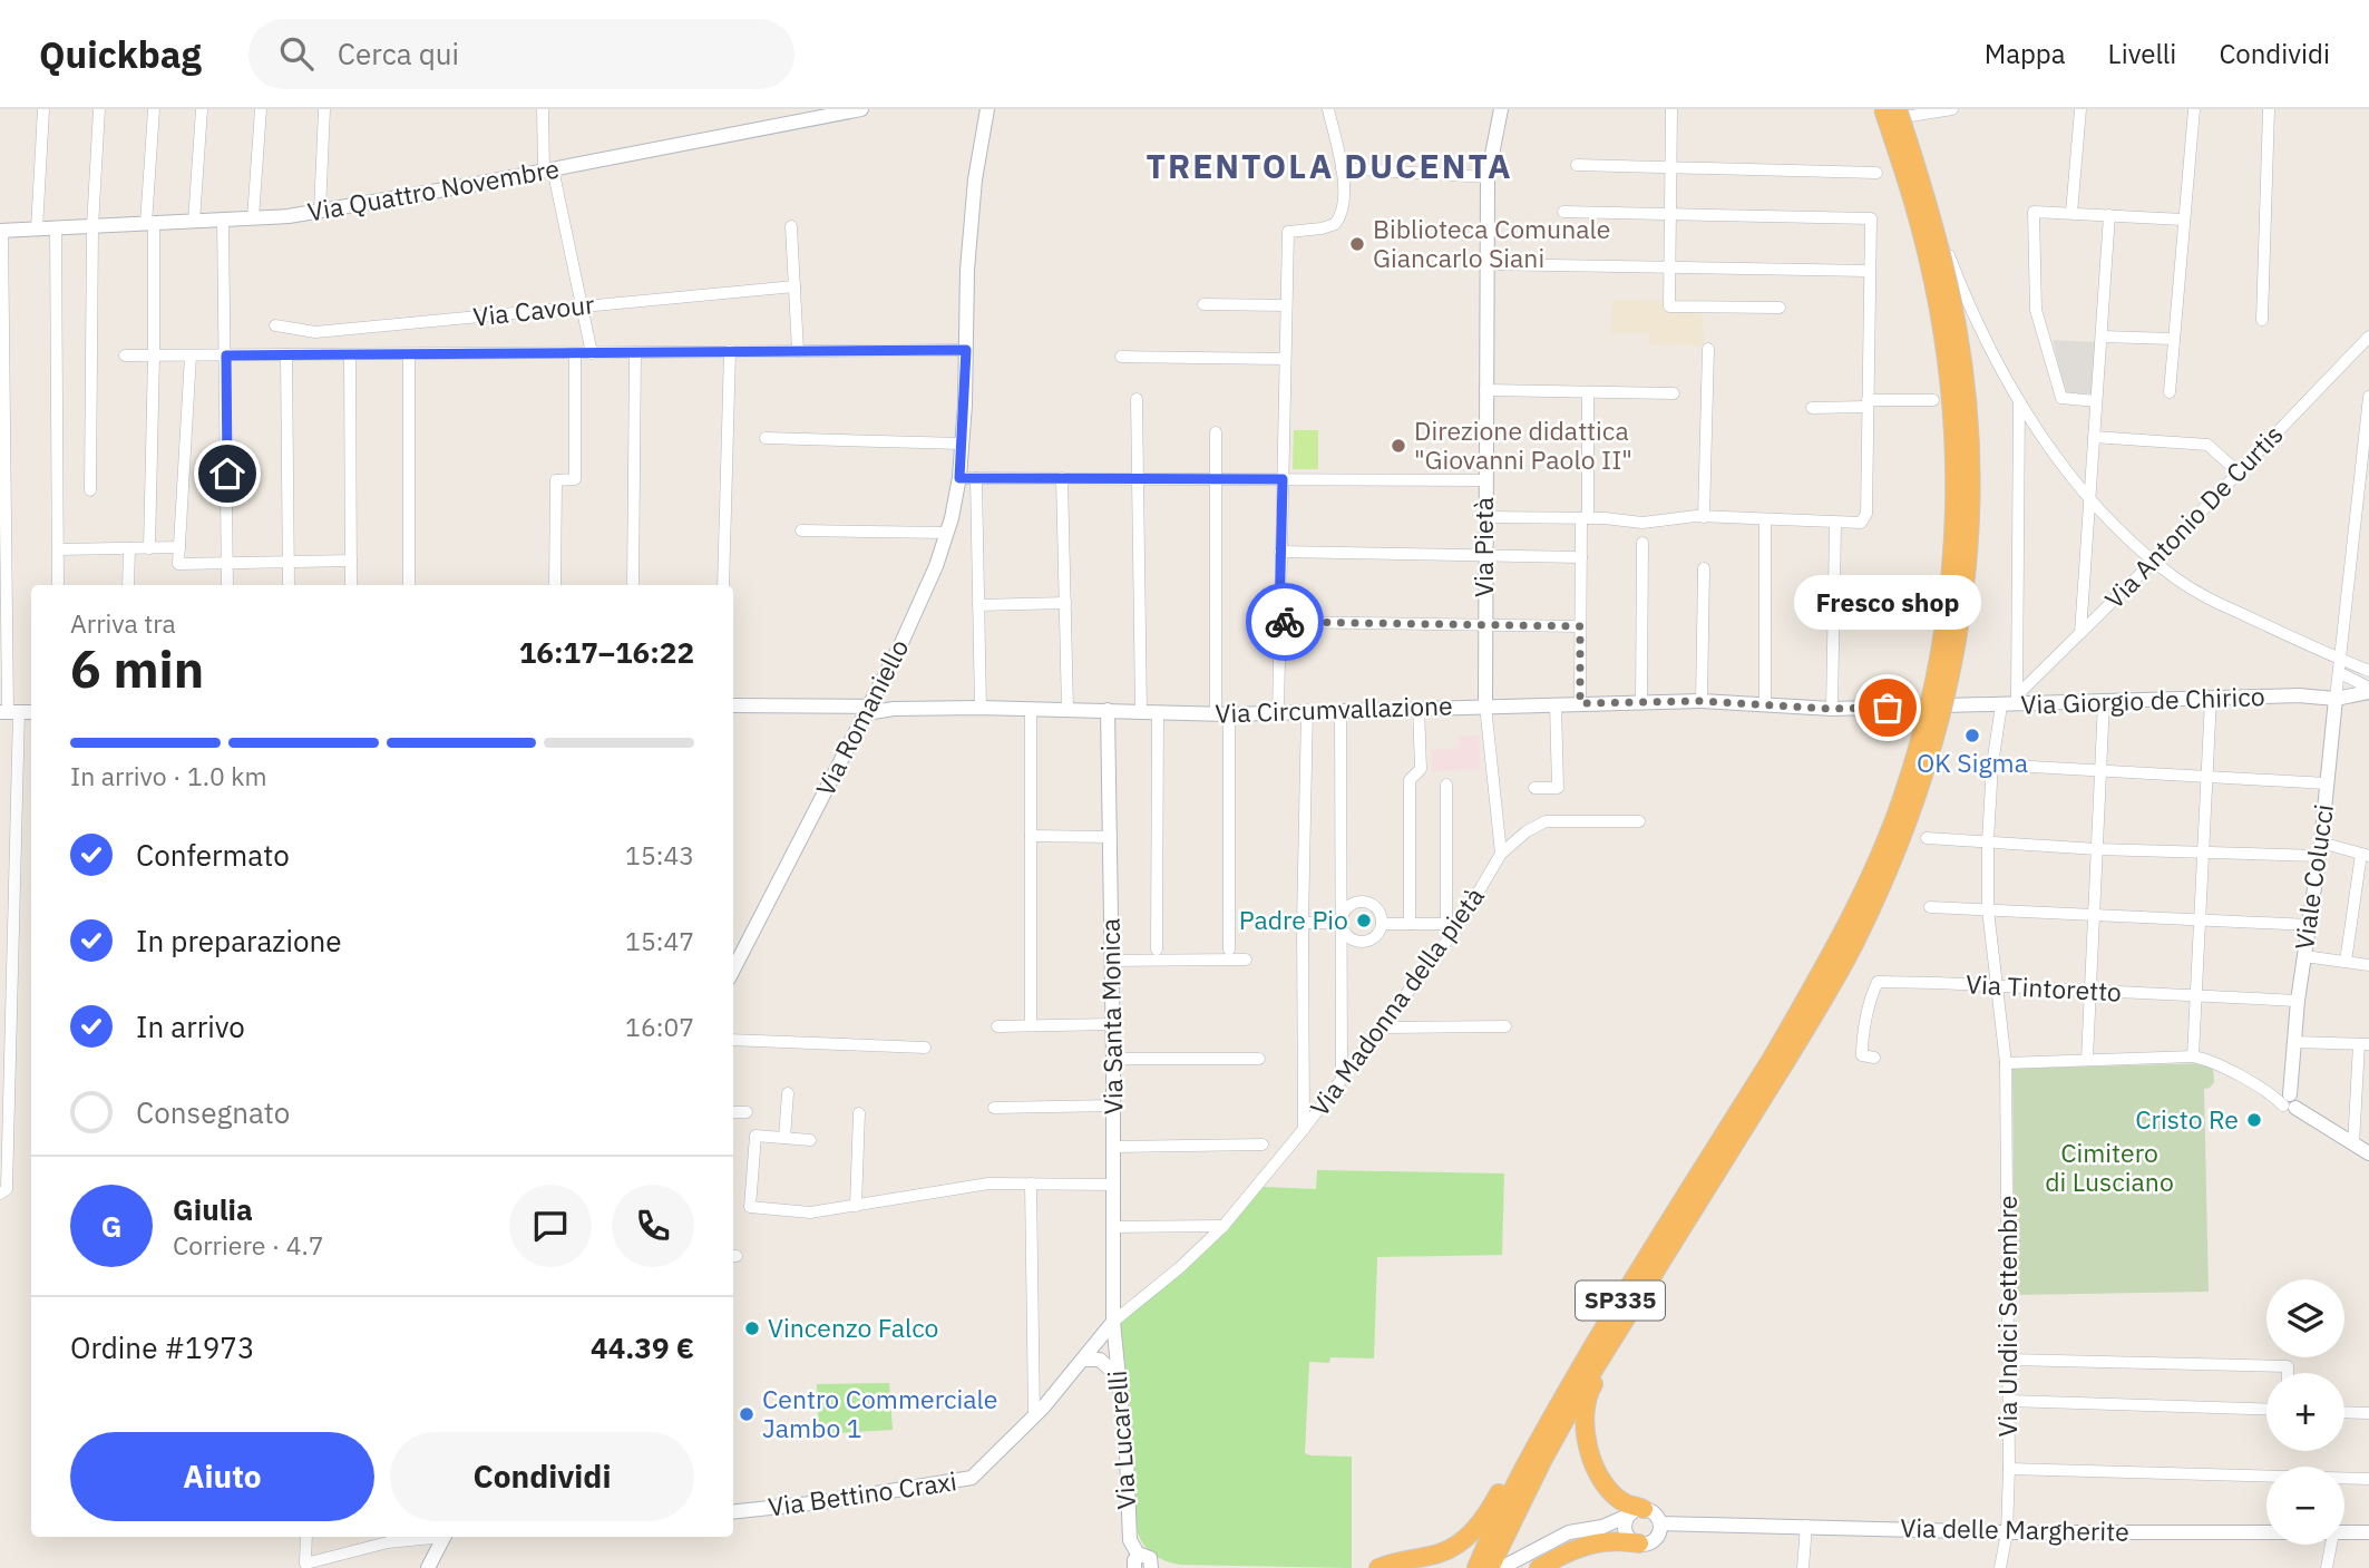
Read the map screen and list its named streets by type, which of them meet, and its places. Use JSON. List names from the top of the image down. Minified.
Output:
{"streets":{"highway":["SP335"],"street":["Via Quattro Novembre","Via Cavour","Via Antonio De Curtis","Via Pietà","Via Giorgio de Chirico","Via Circumvallazione","Via Romaniello","Viale Colucci","Via Tintoretto","Via Madonna della pietà","Via Santa Monica","Via Undici Settembre","Via Lucarelli","Via Bettino Craxi","Via delle Margherite"]},"crossings":[["Via Antonio De Curtis","Via Giorgio de Chirico"],["Via Pietà","Via Circumvallazione"],["Via Giorgio de Chirico","Viale Colucci"],["Via Giorgio de Chirico","Via Undici Settembre"],["Via Circumvallazione","Via Romaniello"],["Via Circumvallazione","Via Santa Monica"],["Viale Colucci","Via Tintoretto"],["Via Tintoretto","Via Undici Settembre"],["Via Madonna della pietà","Via Santa Monica"],["Via Madonna della pietà","Via Lucarelli"],["Via Madonna della pietà","Via Bettino Craxi"],["Via Santa Monica","Via Lucarelli"],["Via Santa Monica","Via Bettino Craxi"],["Via Undici Settembre","Via delle Margherite"],["Via Lucarelli","Via Bettino Craxi"]],"districts":["TRENTOLA DUCENTA"],"parks":["Cimitero di Lusciano"],"places":["Biblioteca Comunale Giancarlo Siani","Direzione didattica \"Giovanni Paolo II\"","Fresco shop","OK Sigma","Padre Pio","Cristo Re","Vincenzo Falco","Centro Commerciale Jambo 1"],"page":{"header":"Quickbag","search":"Cerca qui","nav":["Mappa","Livelli","Condividi"],"bubble":"Fresco shop","heading":["6 min","Arriva tra","16:17–16:22"],"panel":["Giulia","Corriere · 4.7","Ordine #1973","44.39 €"],"bar":"In arrivo · 1.0 km","list":[["Confermato","15:43"],["In preparazione","15:47"],["In arrivo","16:07"],"Consegnato"],"round":"G","map_buttons":["+","−"],"buttons":["Aiuto","Condividi"]}}
